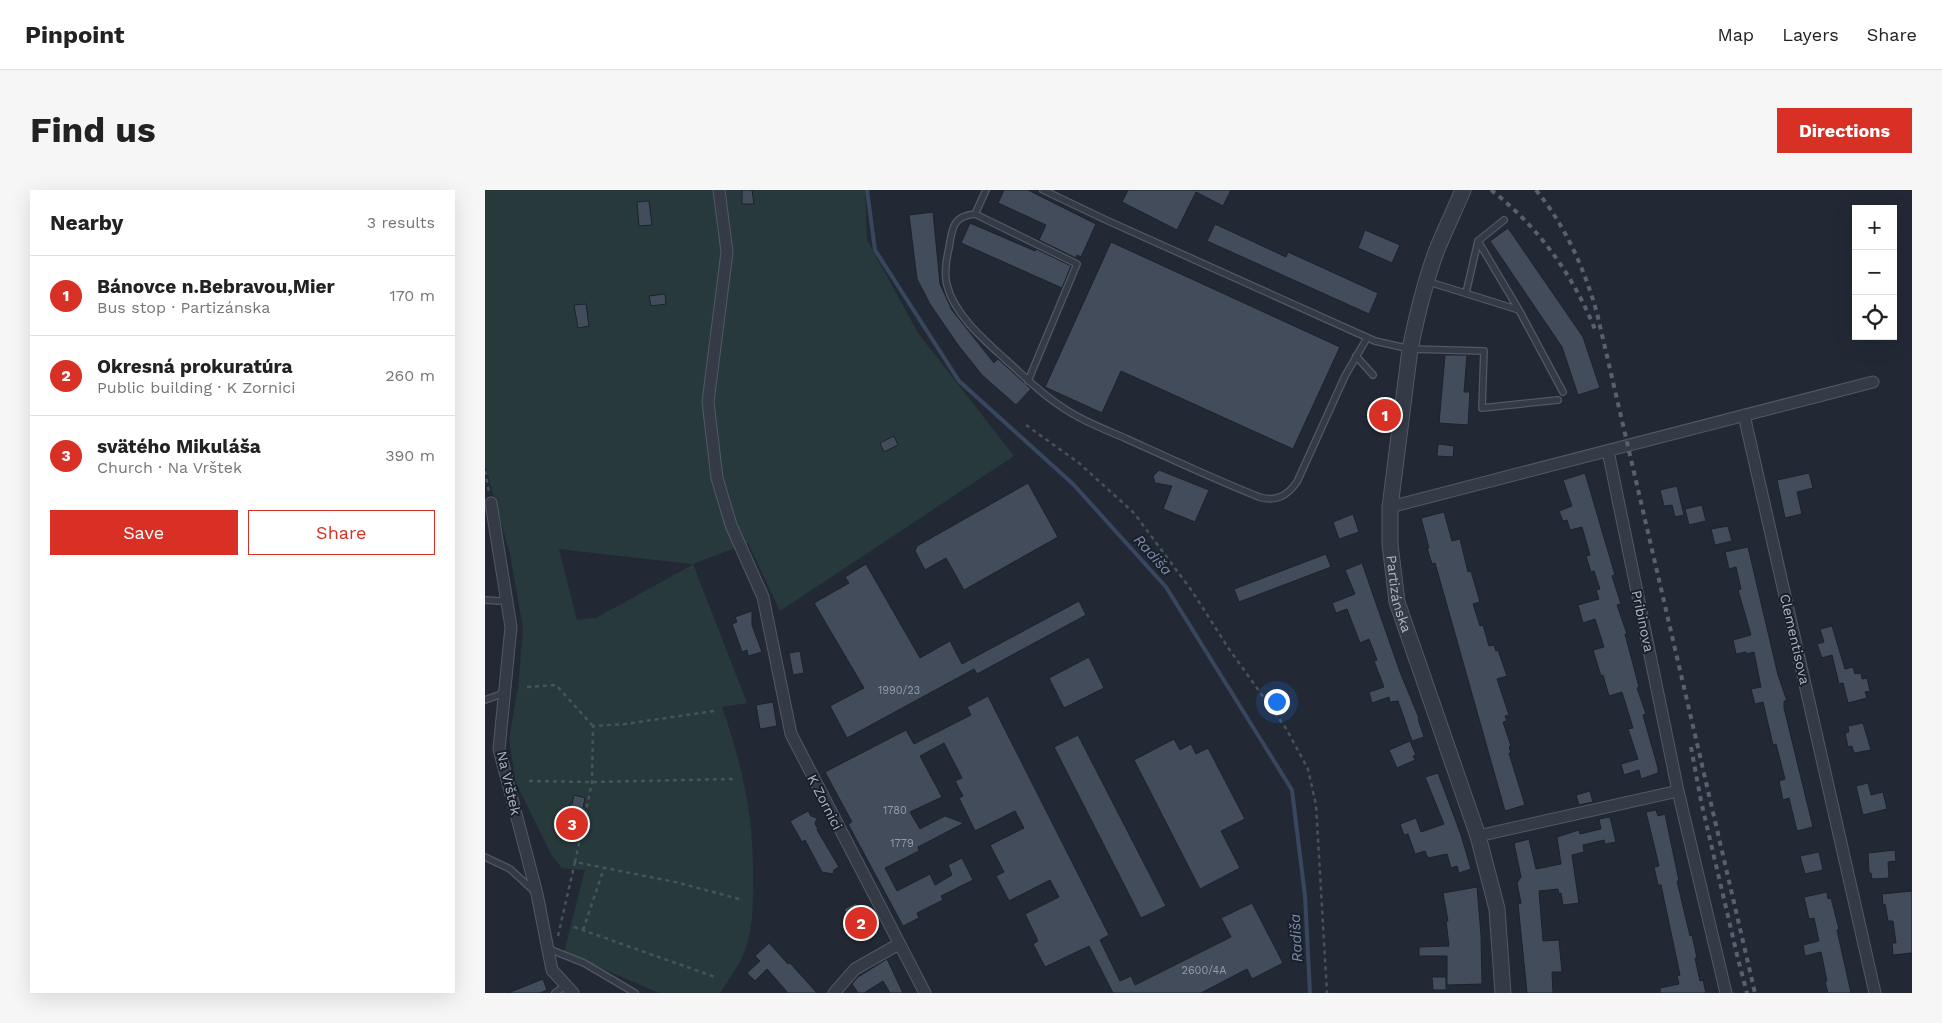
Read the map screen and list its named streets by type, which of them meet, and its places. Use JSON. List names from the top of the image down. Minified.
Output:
{"streets":{"street":["Partizánska","Pribinova","Clementisova","Na Vrštek","K Zornici"]},"water":["Radiša"],"house_numbers":["1990/23","1780","1779","2600/4A"],"page":{"header":"Pinpoint","nav":["Map","Layers","Share"],"buttons":["Directions",["Save","Share"]],"title":"Find us","heading":["Nearby","3 results"],"map_buttons":["+","−"],"list":[{"mark":"1","name":"Bánovce n.Bebravou,Mier","note":"Bus stop · Partizánska","value":"170 m"},{"mark":"2","name":"Okresná prokuratúra","note":"Public building · K Zornici","value":"260 m"},{"mark":"3","name":"svätého Mikuláša","note":"Church · Na Vrštek","value":"390 m"}],"pins":["1","3","2"]}}
